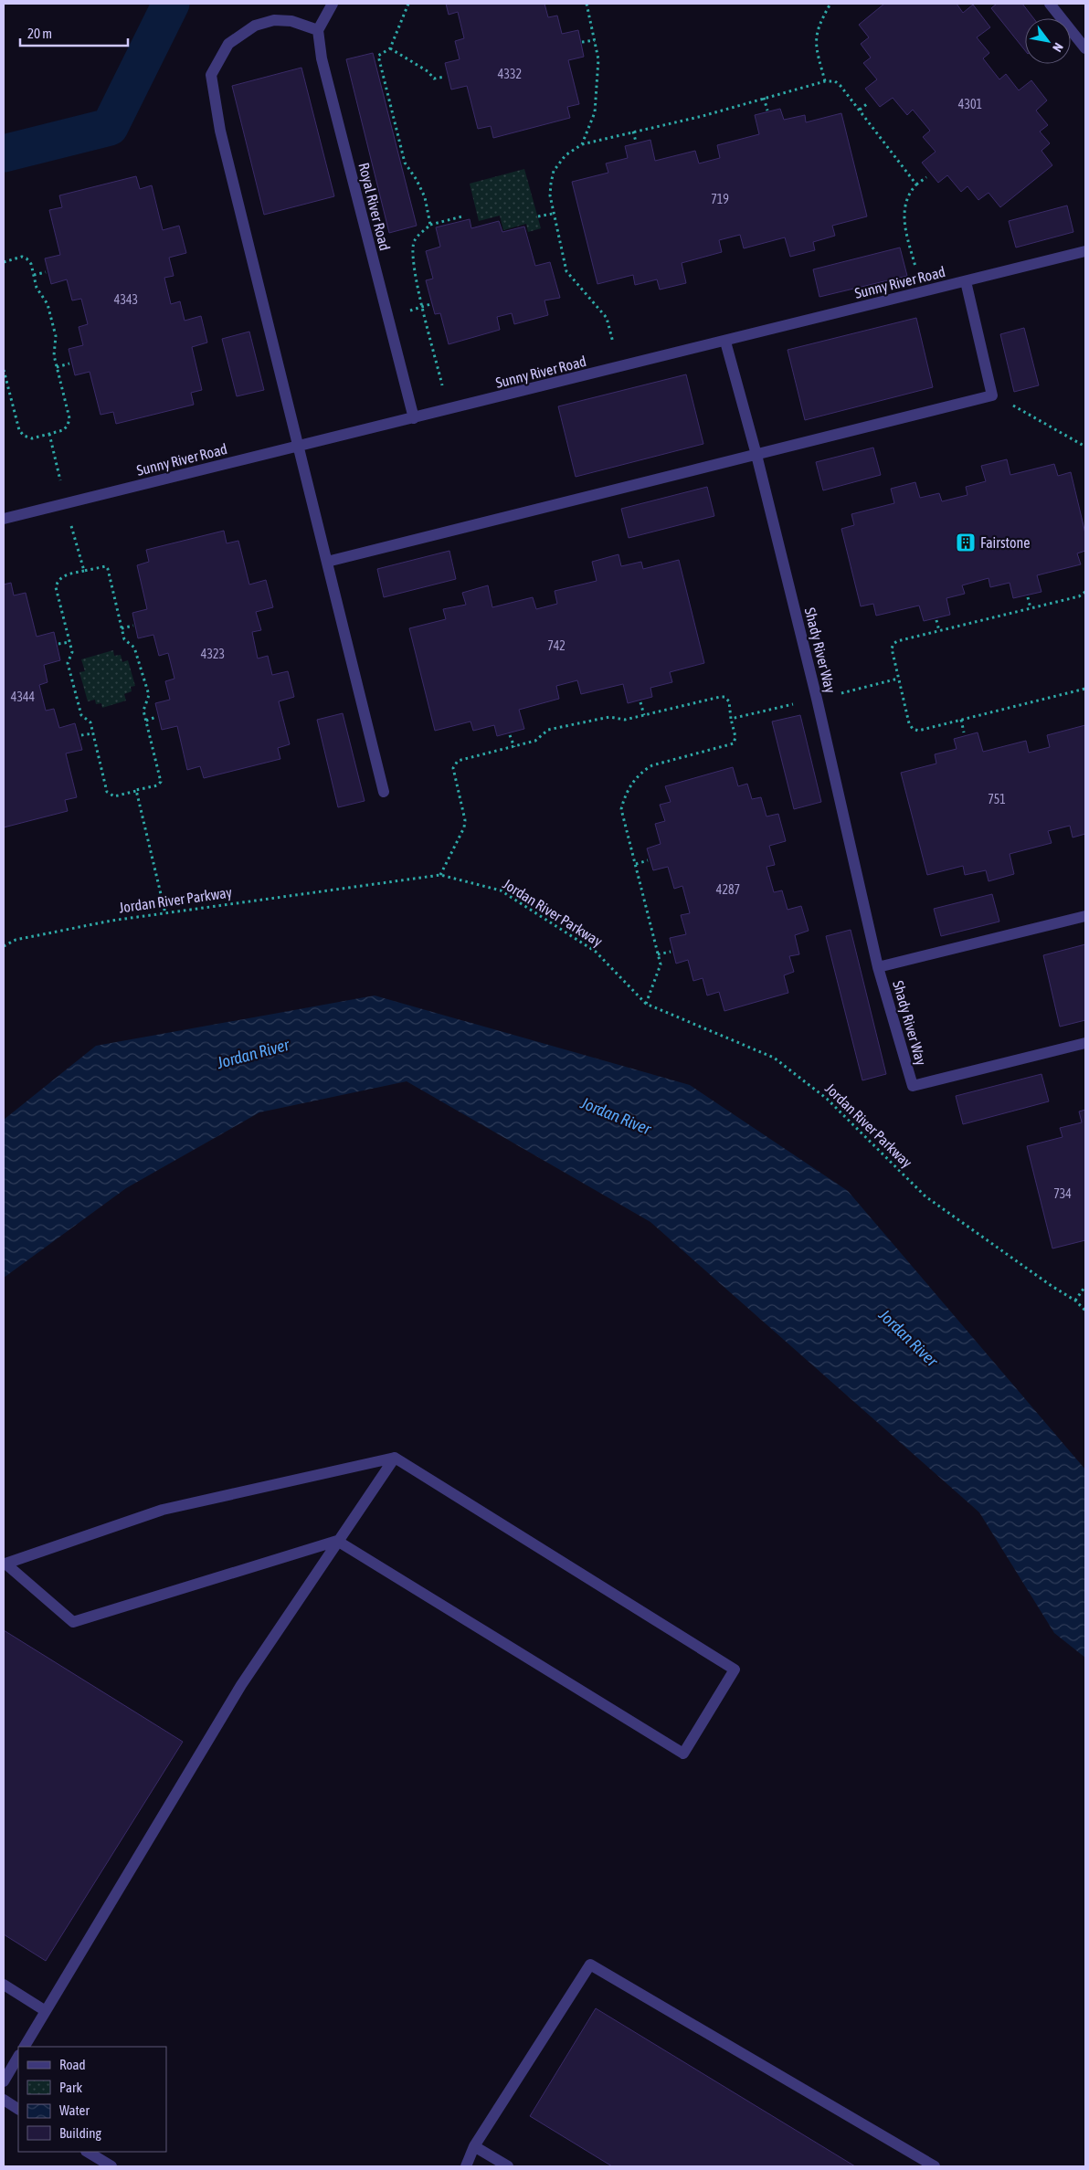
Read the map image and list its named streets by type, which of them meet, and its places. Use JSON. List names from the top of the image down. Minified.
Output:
{"streets":{"street":["Royal River Road","Sunny River Road","Shady River Way"],"path":["Jordan River Parkway"]},"crossings":[["Royal River Road","Sunny River Road"],["Sunny River Road","Shady River Way"]],"water":["Jordan River"],"places":{"building":["Fairstone"]},"house_numbers":["4332","4301","719","4343","742","4323","4344","751","4287","734"],"legend":["Road","Park","Water","Building"],"scale_bar":"20 m","north":"bottom right"}
